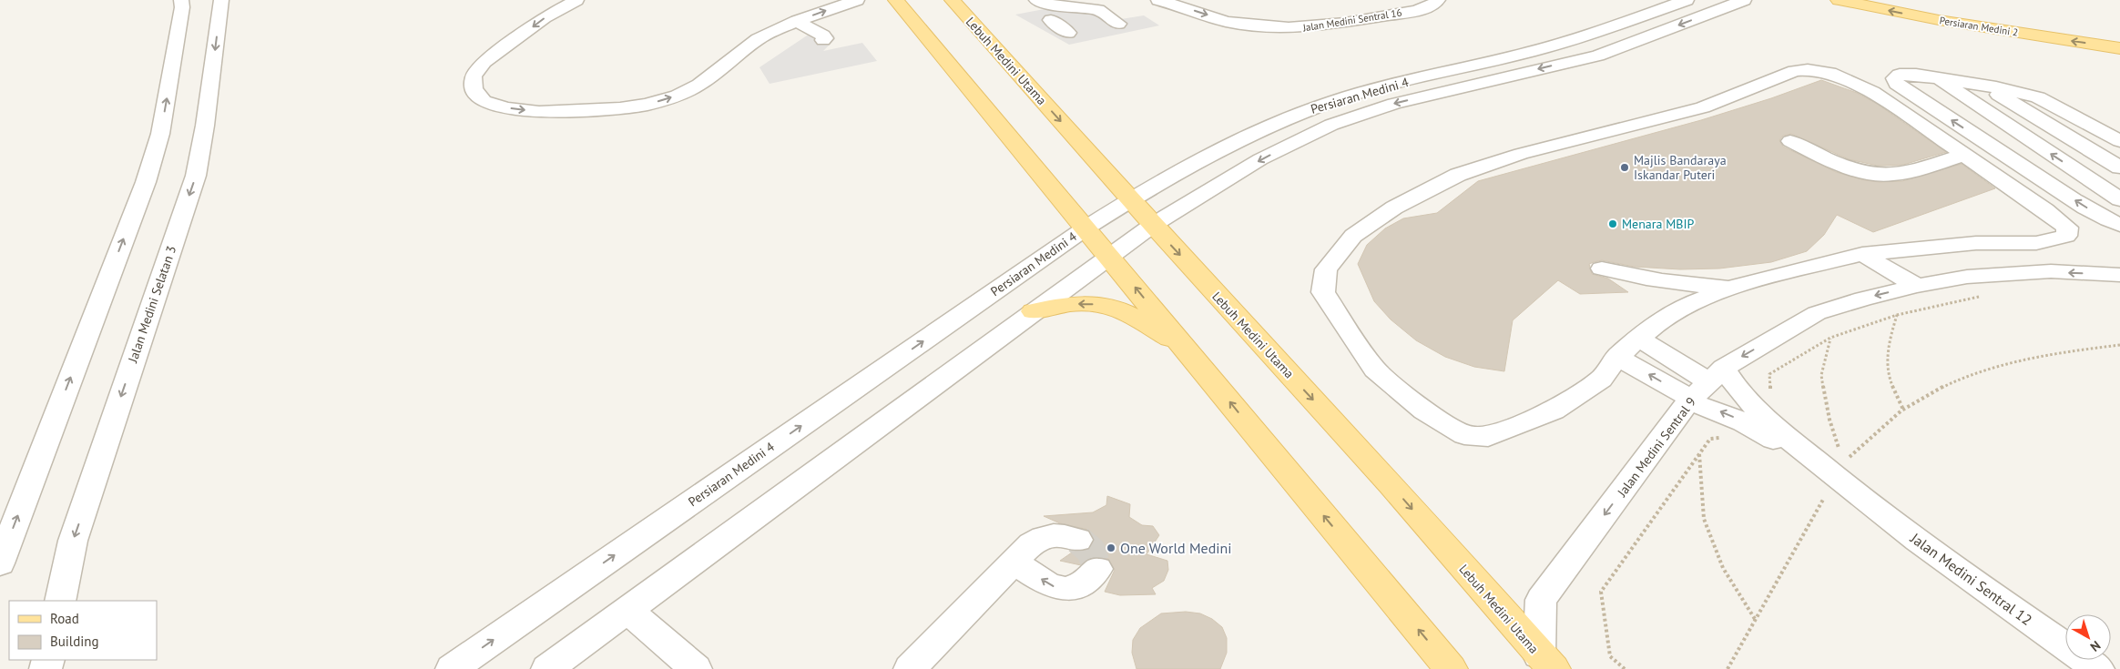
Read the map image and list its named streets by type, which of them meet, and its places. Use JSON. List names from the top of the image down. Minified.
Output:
{"streets":{"main road":["Persiaran Medini 2","Lebuh Medini Utama"],"street":["Jalan Medini Sentral 16","Persiaran Medini 4","Jalan Medini Selatan 3","Jalan Medini Sentral 9","Jalan Medini Sentral 12"]},"crossings":[["Lebuh Medini Utama","Persiaran Medini 4"],["Lebuh Medini Utama","Jalan Medini Sentral 9"],["Jalan Medini Sentral 9","Jalan Medini Sentral 12"]],"one_way":["Jalan Medini Sentral 16"],"places":["Majlis Bandaraya Iskandar Puteri","Menara MBIP","One World Medini"],"legend":["Road","Building"],"north":"bottom right"}
